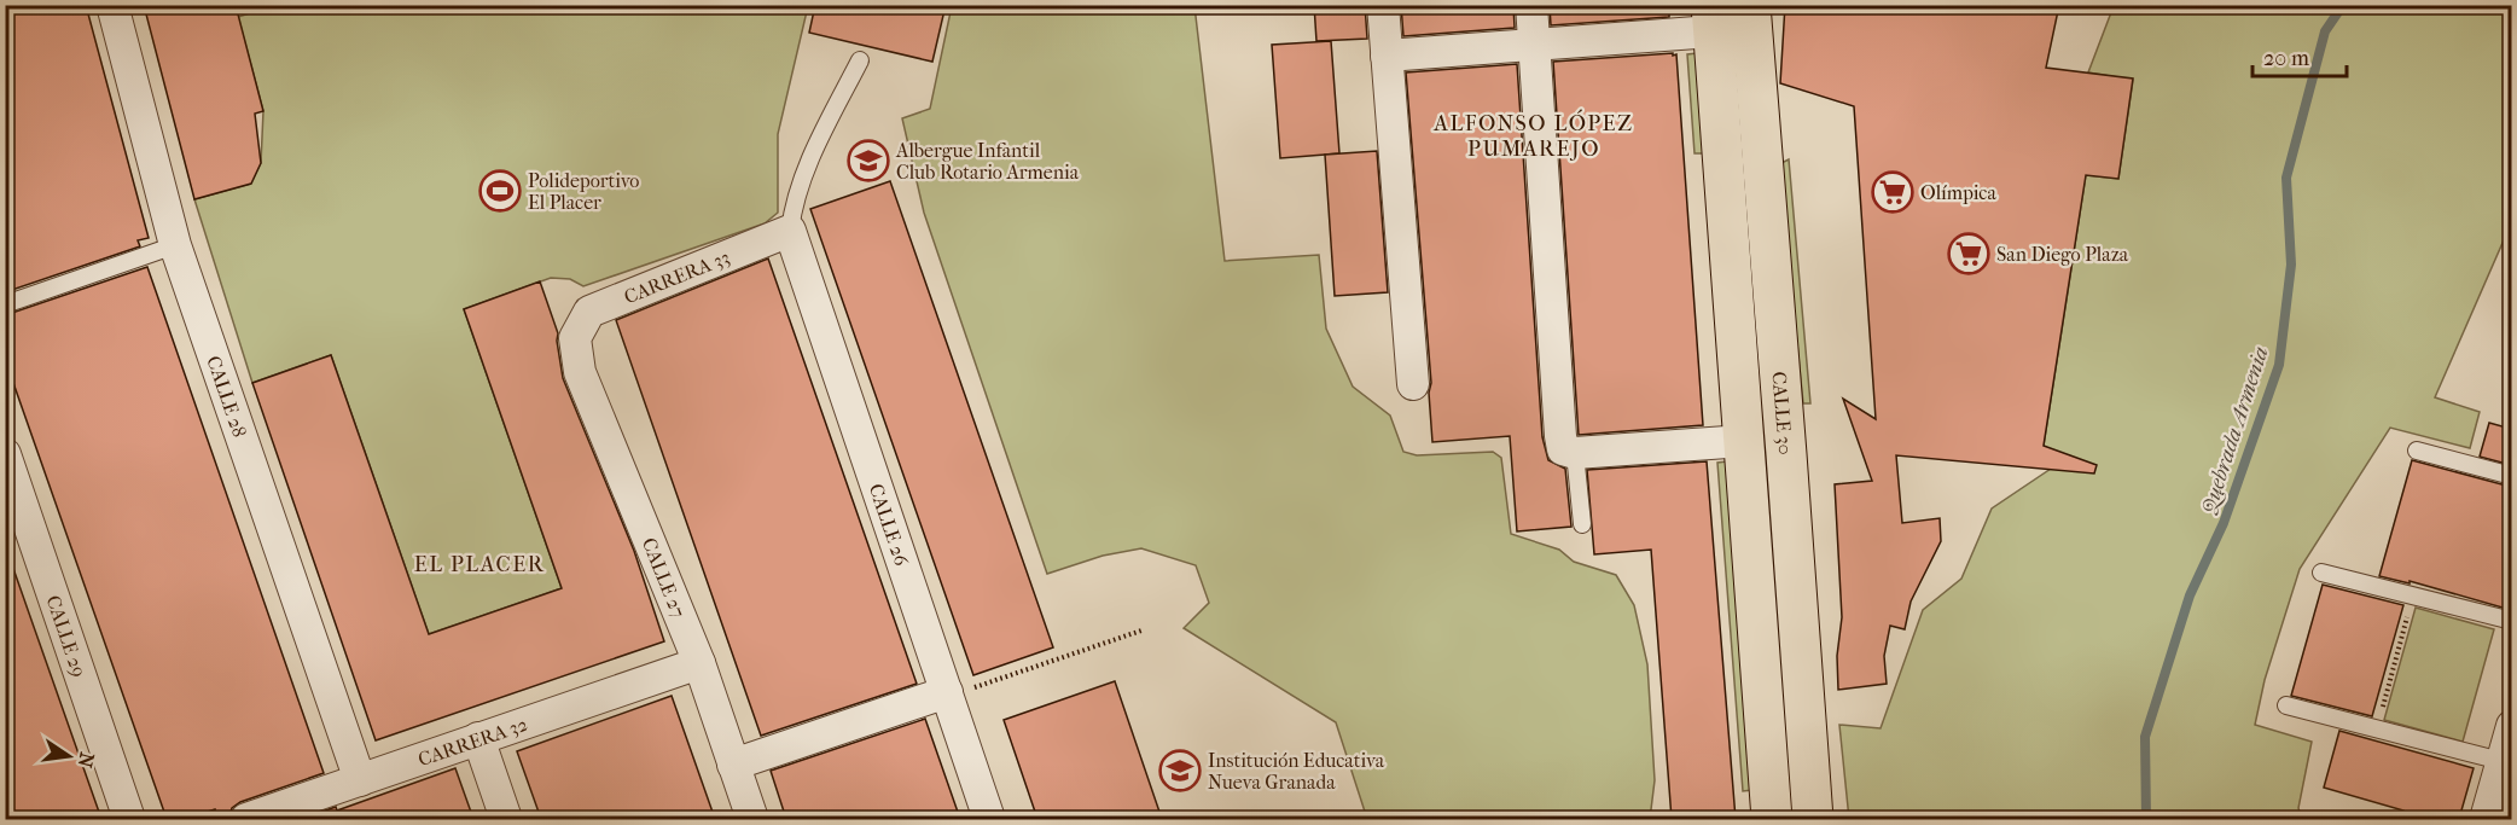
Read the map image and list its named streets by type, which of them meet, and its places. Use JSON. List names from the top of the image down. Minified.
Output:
{"streets":{"main road":["CALLE 30"],"street":["CARRERA 33","CALLE 28","CALLE 26","CALLE 27","CALLE 29","CARRERA 32"]},"crossings":[["CARRERA 33","CALLE 26"],["CARRERA 33","CALLE 27"],["CALLE 28","CARRERA 32"],["CALLE 27","CARRERA 32"]],"districts":["ALFONSO LÓPEZ PUMAREJO","EL PLACER"],"water":["Quebrada Armenia"],"places":{"school or university":["Albergue Infantil Club Rotario Armenia","Institución Educativa Nueva Granada"],"sports":["Polideportivo El Placer"],"supermarket":["Olímpica","San Diego Plaza"]},"scale_bar":"20 m","north":"right"}
